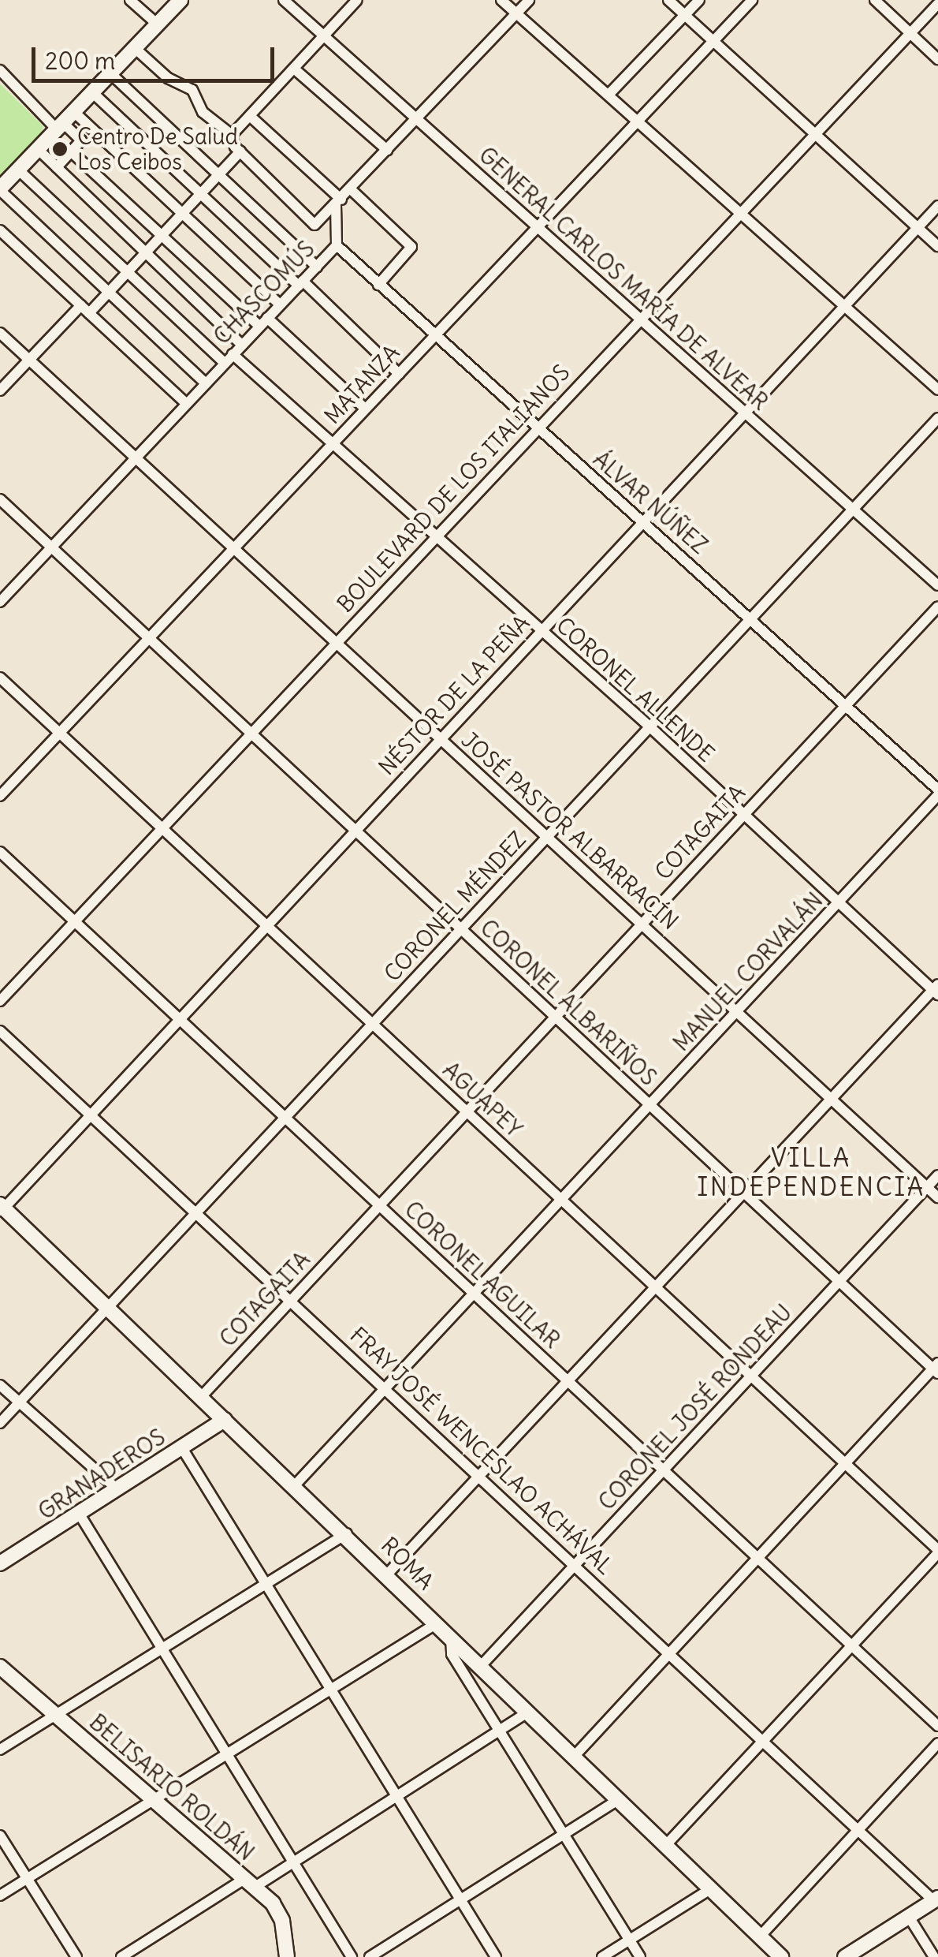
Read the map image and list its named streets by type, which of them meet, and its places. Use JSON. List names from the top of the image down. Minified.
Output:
{"streets":{"street":["GENERAL CARLOS MARÍA DE ALVEAR","CHASCOMÚS","MATANZA","BOULEVARD DE LOS ITALIANOS","ÁLVAR NÚÑEZ","CORONEL ALLENDE","NÉSTOR DE LA PEÑA","JOSÉ PASTOR ALBARRACÍN","COTAGAITA","CORONEL MÉNDEZ","MANUEL CORVALÁN","CORONEL ALBARIÑOS","AGUAPEY","CORONEL AGUILAR","CORONEL JOSÉ RONDEAU","FRAY JOSÉ WENCESLAO ACHÁVAL","GRANADEROS","ROMA","BELISARIO ROLDÁN"]},"crossings":[["GENERAL CARLOS MARÍA DE ALVEAR","MATANZA"],["GENERAL CARLOS MARÍA DE ALVEAR","BOULEVARD DE LOS ITALIANOS"],["GENERAL CARLOS MARÍA DE ALVEAR","NÉSTOR DE LA PEÑA"],["GENERAL CARLOS MARÍA DE ALVEAR","CORONEL MÉNDEZ"],["CHASCOMÚS","ÁLVAR NÚÑEZ"],["CHASCOMÚS","CORONEL ALLENDE"],["CHASCOMÚS","JOSÉ PASTOR ALBARRACÍN"],["CHASCOMÚS","CORONEL ALBARIÑOS"],["MATANZA","ÁLVAR NÚÑEZ"],["MATANZA","CORONEL ALLENDE"],["MATANZA","JOSÉ PASTOR ALBARRACÍN"],["MATANZA","CORONEL ALBARIÑOS"],["MATANZA","AGUAPEY"],["BOULEVARD DE LOS ITALIANOS","ÁLVAR NÚÑEZ"],["BOULEVARD DE LOS ITALIANOS","CORONEL ALLENDE"],["BOULEVARD DE LOS ITALIANOS","JOSÉ PASTOR ALBARRACÍN"],["BOULEVARD DE LOS ITALIANOS","CORONEL ALBARIÑOS"],["BOULEVARD DE LOS ITALIANOS","AGUAPEY"],["BOULEVARD DE LOS ITALIANOS","CORONEL AGUILAR"],["ÁLVAR NÚÑEZ","NÉSTOR DE LA PEÑA"],["ÁLVAR NÚÑEZ","COTAGAITA"],["ÁLVAR NÚÑEZ","CORONEL MÉNDEZ"],["ÁLVAR NÚÑEZ","MANUEL CORVALÁN"],["CORONEL ALLENDE","NÉSTOR DE LA PEÑA"],["CORONEL ALLENDE","COTAGAITA"],["CORONEL ALLENDE","CORONEL MÉNDEZ"],["CORONEL ALLENDE","MANUEL CORVALÁN"],["NÉSTOR DE LA PEÑA","JOSÉ PASTOR ALBARRACÍN"],["NÉSTOR DE LA PEÑA","CORONEL ALBARIÑOS"],["NÉSTOR DE LA PEÑA","AGUAPEY"],["NÉSTOR DE LA PEÑA","CORONEL AGUILAR"],["NÉSTOR DE LA PEÑA","FRAY JOSÉ WENCESLAO ACHÁVAL"],["NÉSTOR DE LA PEÑA","ROMA"],["JOSÉ PASTOR ALBARRACÍN","COTAGAITA"],["JOSÉ PASTOR ALBARRACÍN","CORONEL MÉNDEZ"],["JOSÉ PASTOR ALBARRACÍN","MANUEL CORVALÁN"],["JOSÉ PASTOR ALBARRACÍN","CORONEL JOSÉ RONDEAU"],["COTAGAITA","CORONEL ALBARIÑOS"],["COTAGAITA","AGUAPEY"],["COTAGAITA","CORONEL AGUILAR"],["COTAGAITA","FRAY JOSÉ WENCESLAO ACHÁVAL"],["COTAGAITA","ROMA"],["CORONEL MÉNDEZ","CORONEL ALBARIÑOS"],["CORONEL MÉNDEZ","AGUAPEY"],["CORONEL MÉNDEZ","CORONEL AGUILAR"],["CORONEL MÉNDEZ","FRAY JOSÉ WENCESLAO ACHÁVAL"],["CORONEL MÉNDEZ","ROMA"],["MANUEL CORVALÁN","CORONEL ALBARIÑOS"],["MANUEL CORVALÁN","AGUAPEY"],["MANUEL CORVALÁN","CORONEL AGUILAR"],["MANUEL CORVALÁN","FRAY JOSÉ WENCESLAO ACHÁVAL"],["MANUEL CORVALÁN","ROMA"],["CORONEL ALBARIÑOS","CORONEL JOSÉ RONDEAU"],["AGUAPEY","CORONEL JOSÉ RONDEAU"],["CORONEL AGUILAR","CORONEL JOSÉ RONDEAU"],["CORONEL JOSÉ RONDEAU","FRAY JOSÉ WENCESLAO ACHÁVAL"],["CORONEL JOSÉ RONDEAU","ROMA"],["GRANADEROS","ROMA"]],"districts":["VILLA INDEPENDENCIA"],"places":["Centro De Salud Los Ceibos"],"scale_bar":"200 m"}
